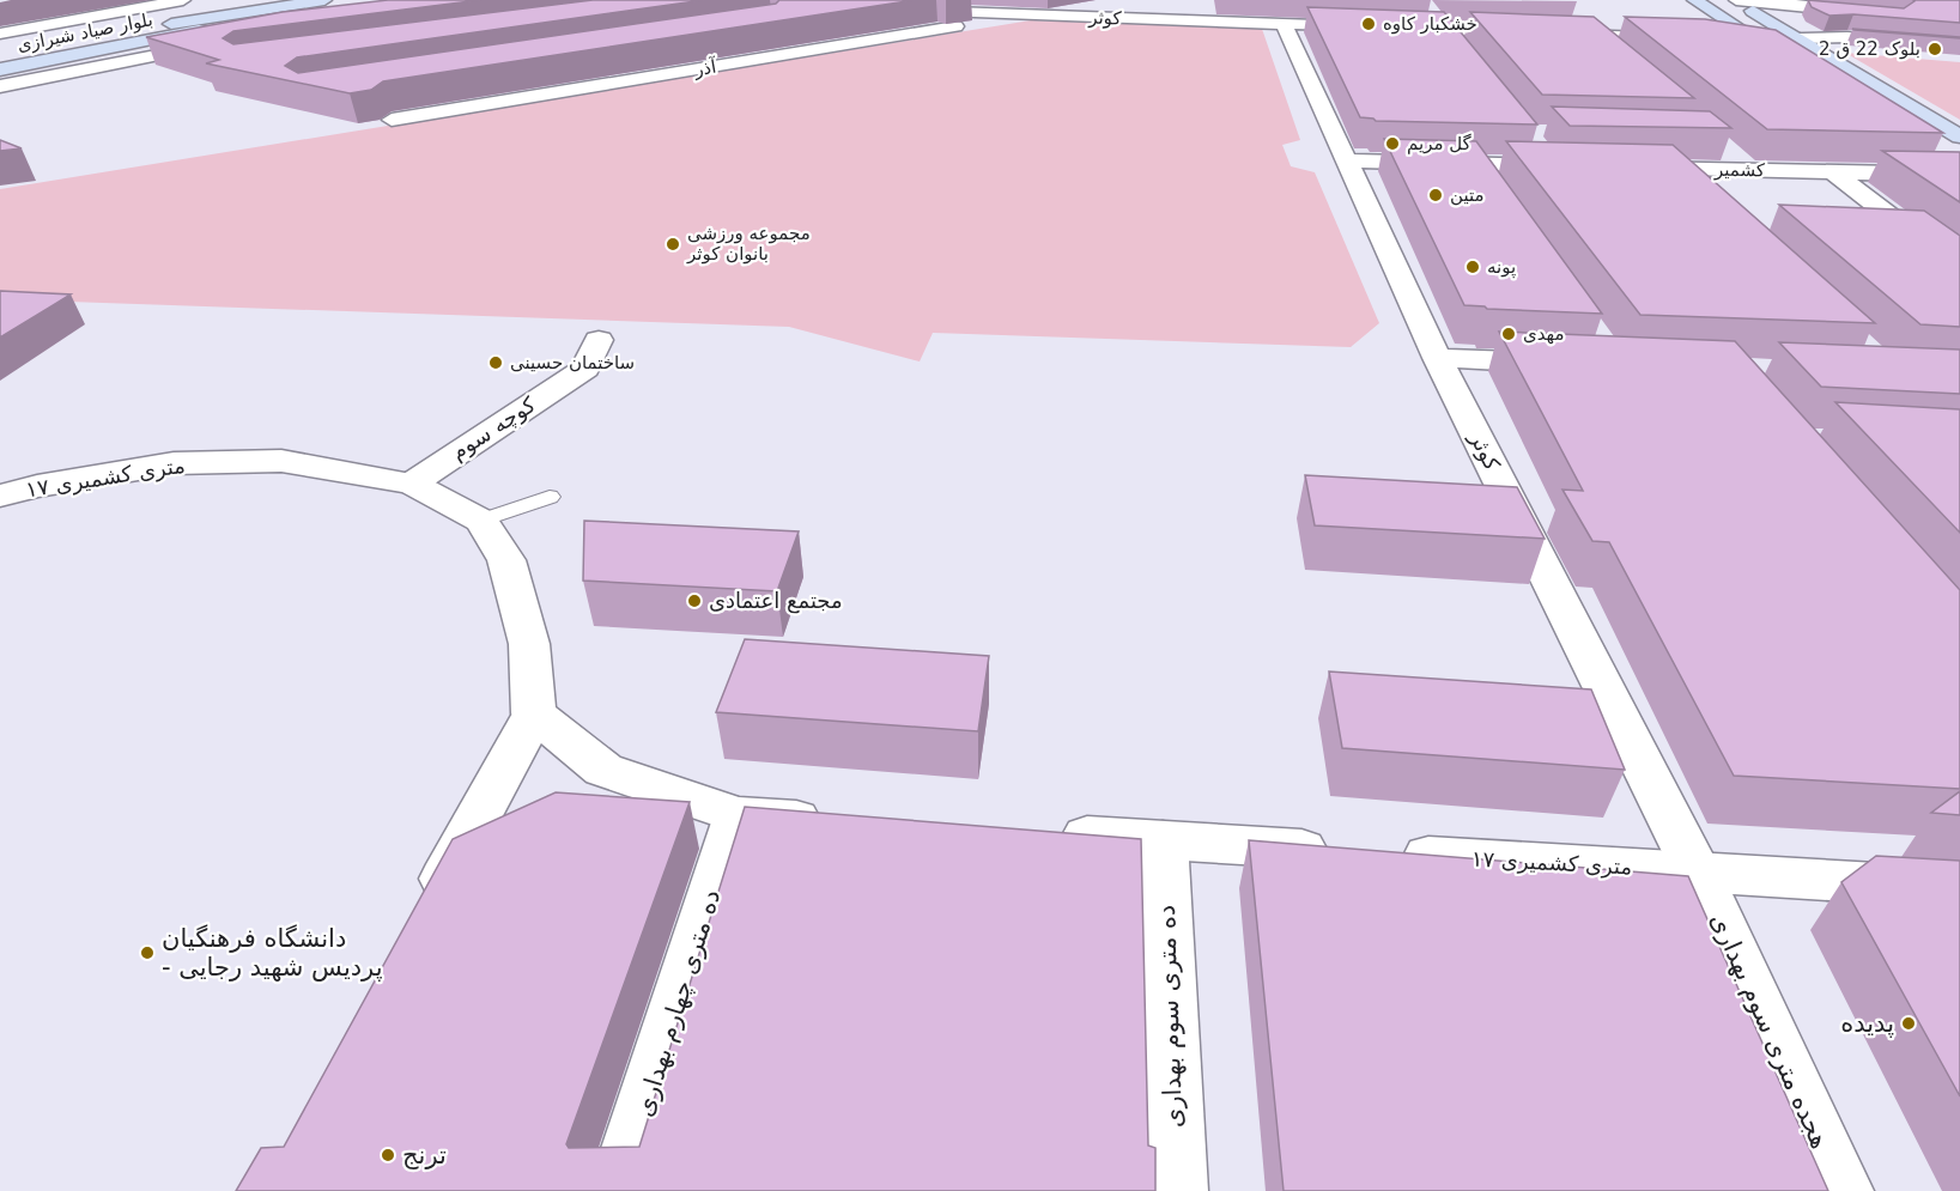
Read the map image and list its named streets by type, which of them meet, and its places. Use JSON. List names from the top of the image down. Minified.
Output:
{"streets":{"main road":["بلوار صیاد شیرازی"],"street":["کوثر","آذر","کشمیر","کوچه سوم","۱۷ متری کشمیری","ده متری چهارم بهداری","ده متری سوم بهداری","هجده متری سوم بهداری"]},"crossings":[["کوثر","آذر"],["کوثر","۱۷ متری کشمیری"],["کوثر","هجده متری سوم بهداری"],["کوچه سوم","۱۷ متری کشمیری"],["۱۷ متری کشمیری","ده متری سوم بهداری"],["۱۷ متری کشمیری","هجده متری سوم بهداری"]],"places":["خشکبار کاوه","بلوک 22 ق 2","گل مریم","متین","مجموعه ورزشی بانوان کوثر","پونه","مهدی","ساختمان حسینی","مجتمع اعتمادی","دانشگاه فرهنگیان - پردیس شهید رجایی","پدیده","ترنج"]}
